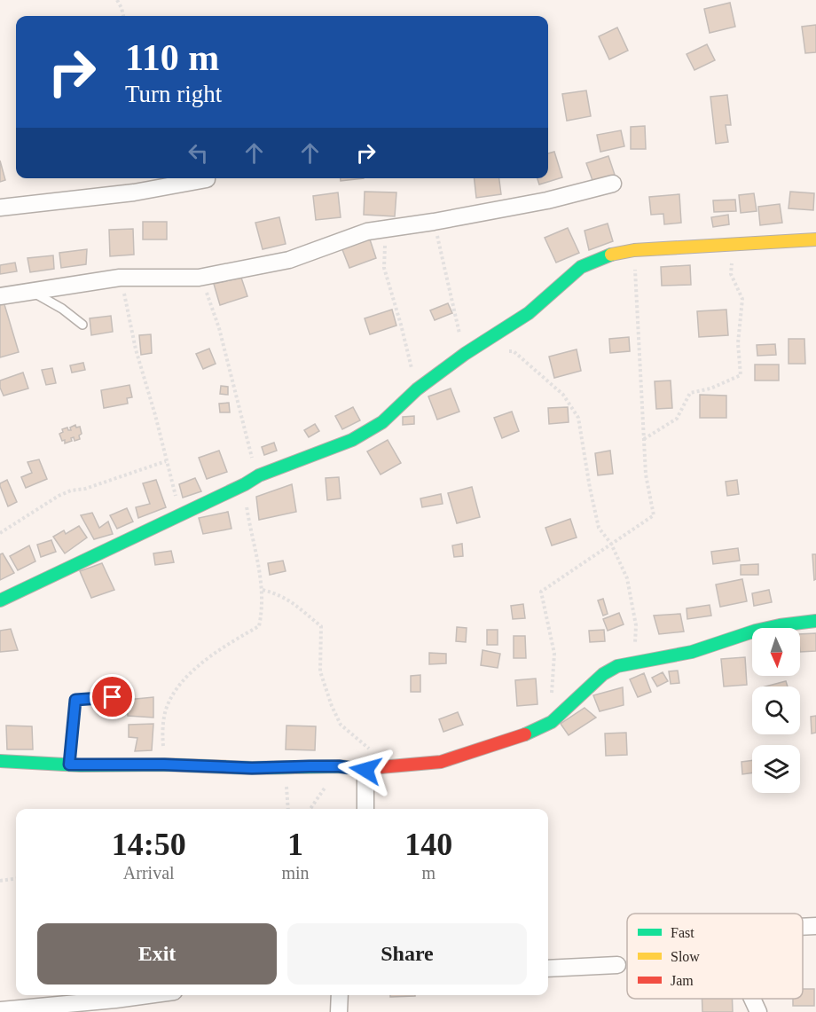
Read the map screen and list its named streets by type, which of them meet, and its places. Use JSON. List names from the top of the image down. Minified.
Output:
{"legend":["Fast","Slow","Jam"],"north":"bottom","page":{"turn":["110 m","Turn right"],"eta":["14:50","Arrival","1","min","140","m"],"buttons":["Exit","Share"]}}
